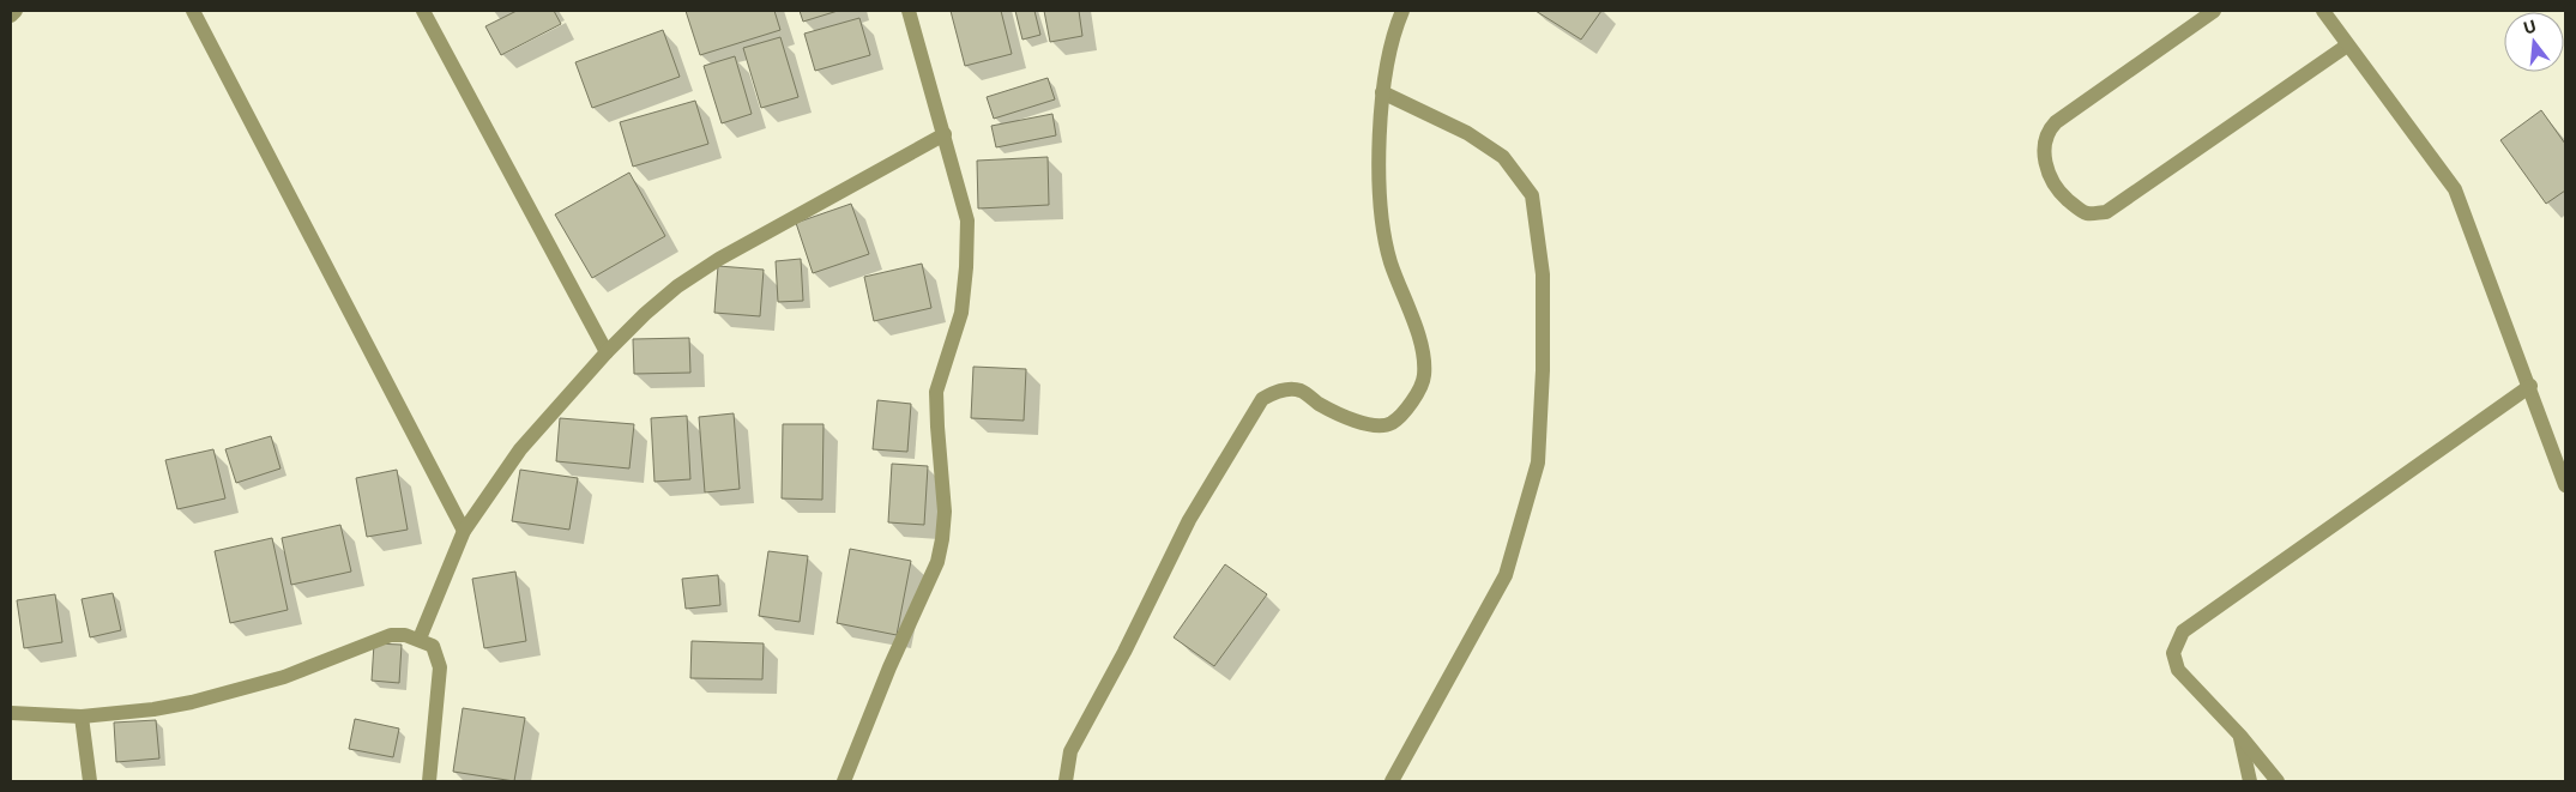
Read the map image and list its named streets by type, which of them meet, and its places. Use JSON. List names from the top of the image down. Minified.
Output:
{"north":"top"}
